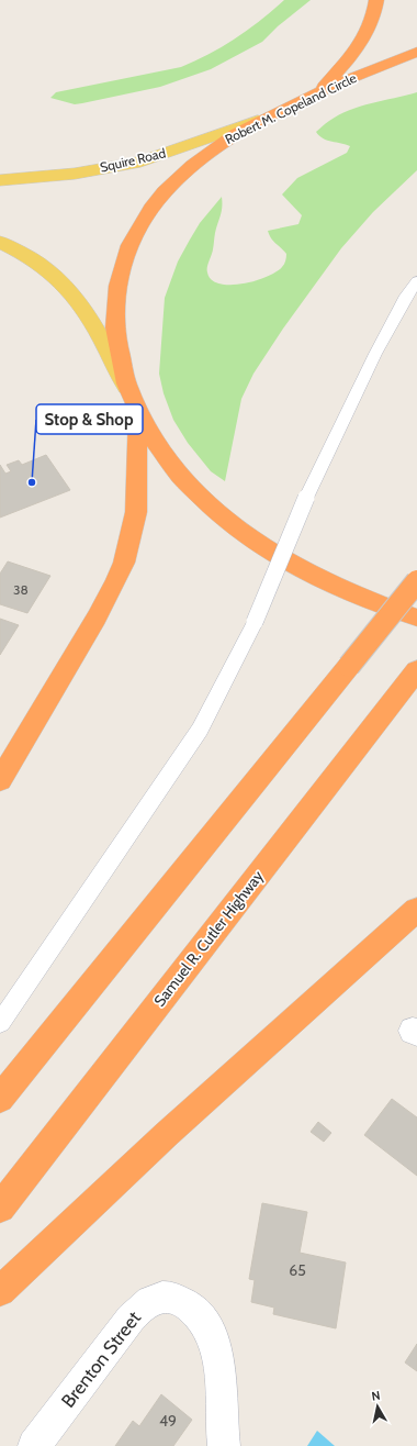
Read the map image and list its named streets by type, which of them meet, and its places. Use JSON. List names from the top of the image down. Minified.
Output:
{"streets":{"highway":["Robert M. Copeland Circle","Samuel R. Cutler Highway"],"main road":["Squire Road"],"street":["Brenton Street"]},"crossings":[["Robert M. Copeland Circle","Squire Road"]],"places":["Stop & Shop"],"house_numbers":["38","65","49"],"north":"top"}
